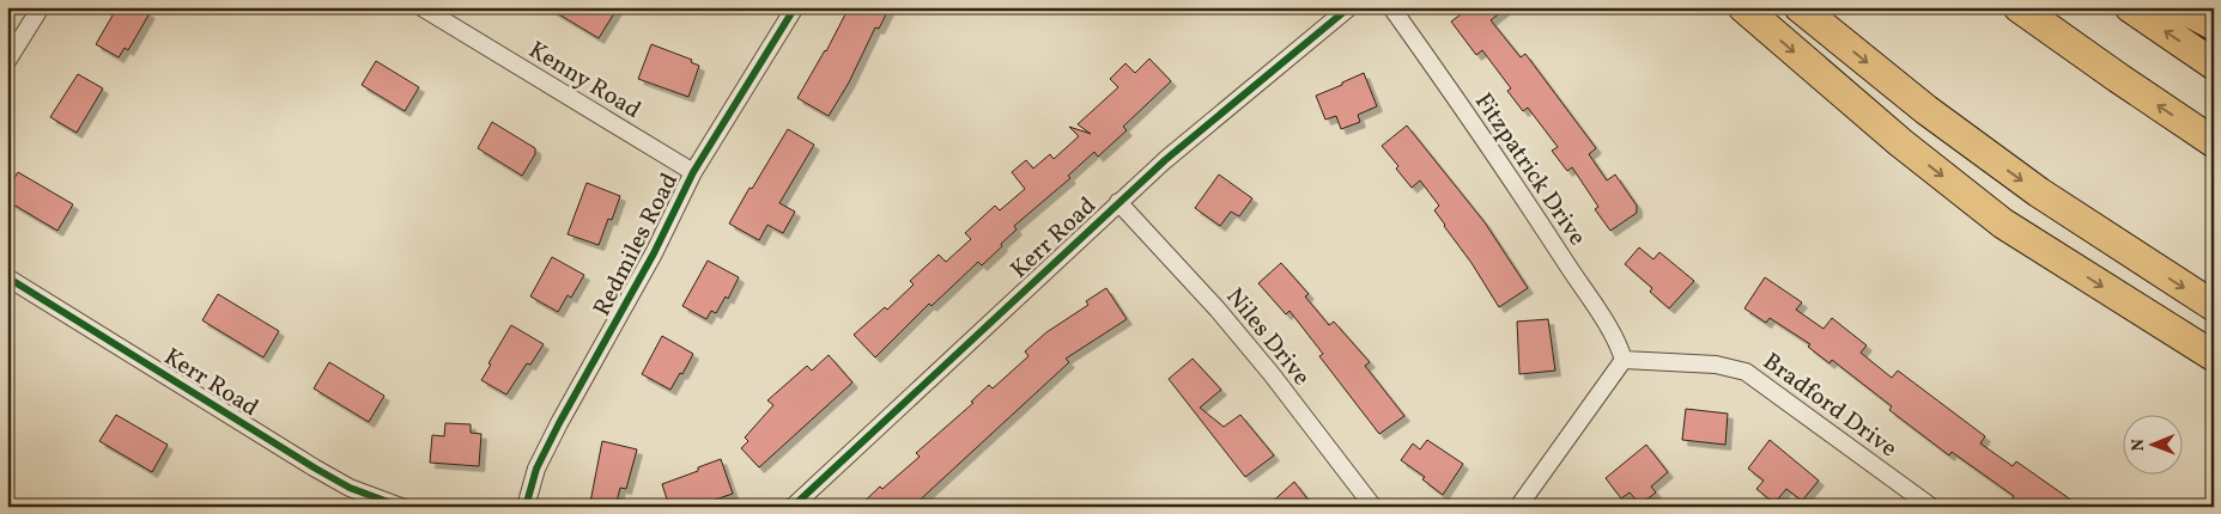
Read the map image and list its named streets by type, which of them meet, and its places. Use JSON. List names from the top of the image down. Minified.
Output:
{"streets":{"street":["Kenny Road","Fitzpatrick Drive","Kerr Road","Redmiles Road","Niles Drive","Bradford Drive"]},"crossings":[["Kenny Road","Redmiles Road"],["Fitzpatrick Drive","Bradford Drive"],["Kerr Road","Niles Drive"]],"north":"left"}
